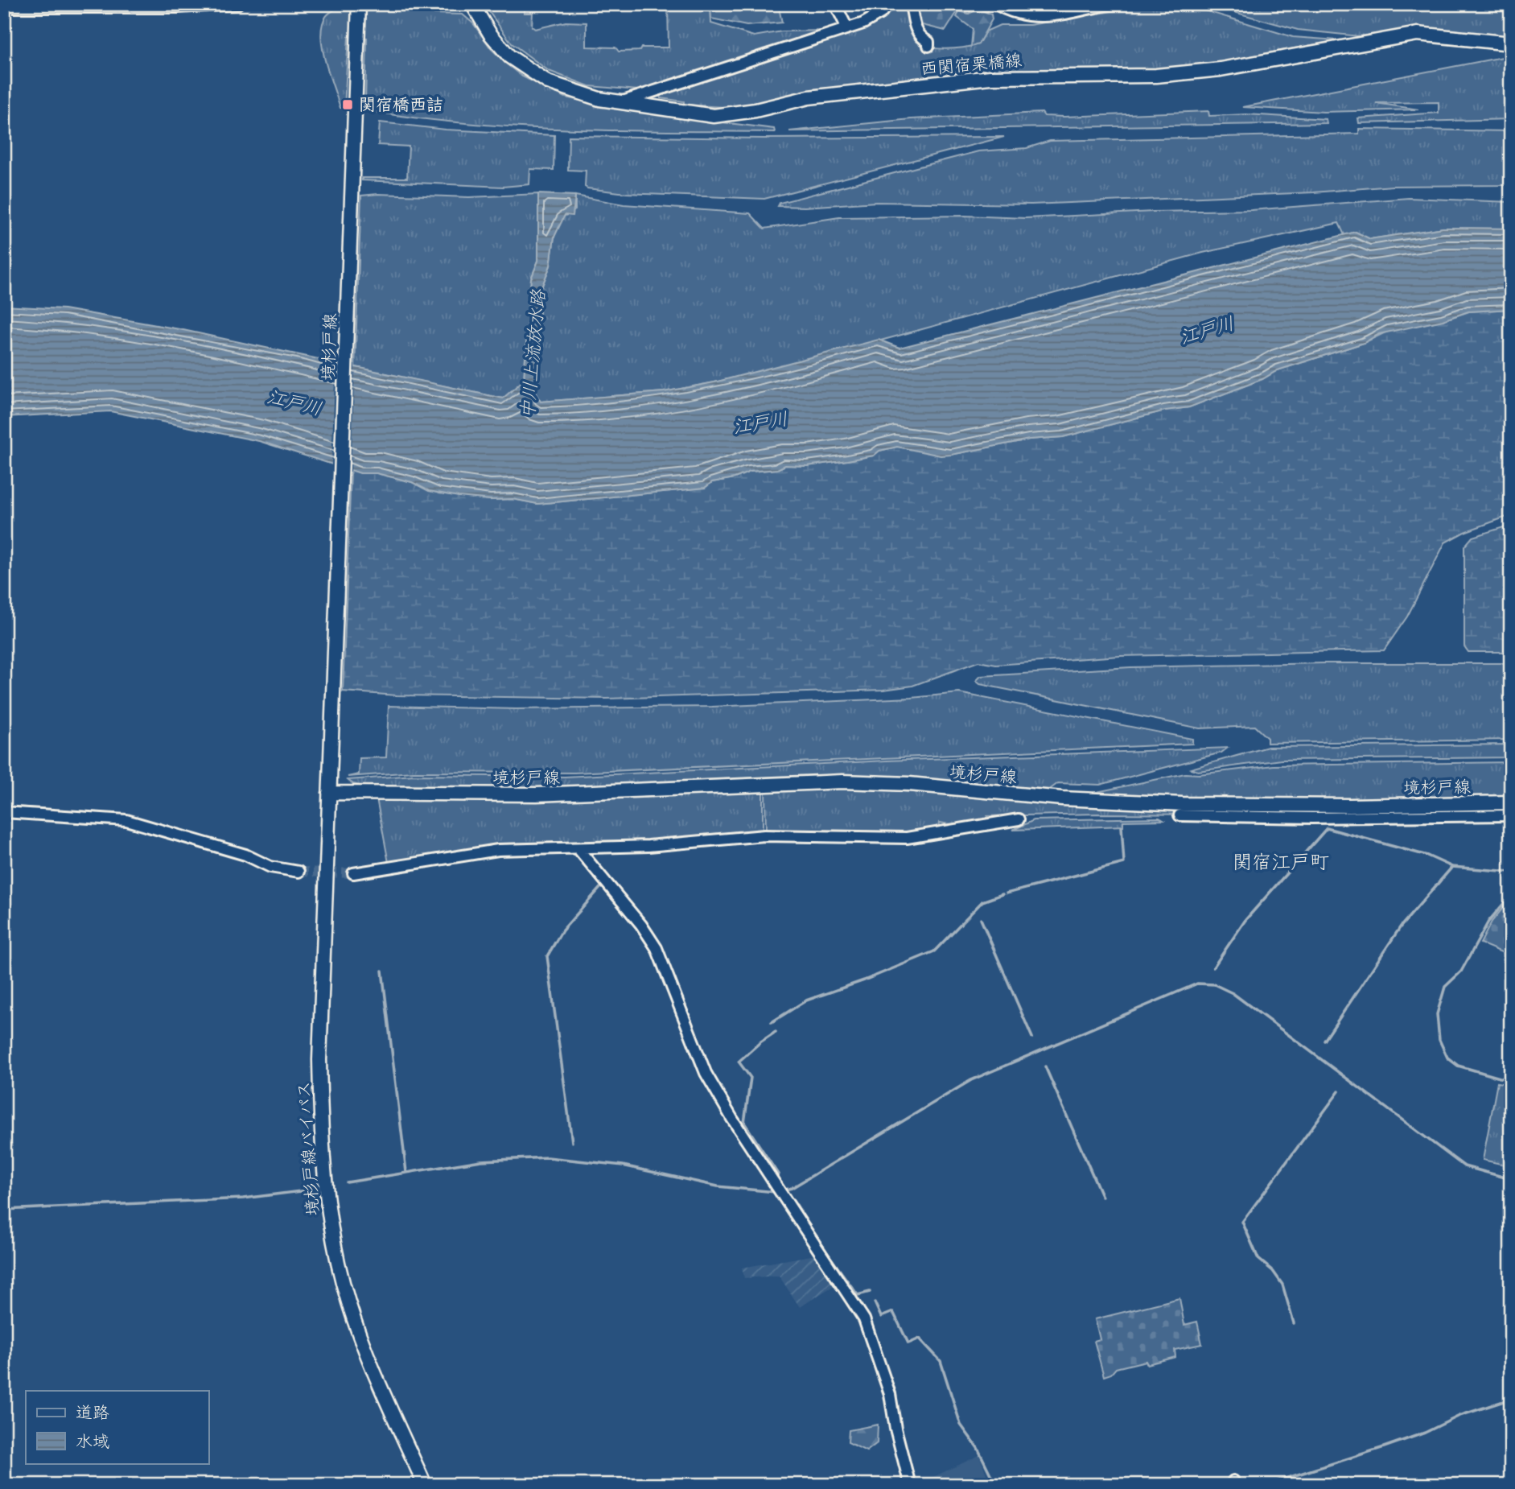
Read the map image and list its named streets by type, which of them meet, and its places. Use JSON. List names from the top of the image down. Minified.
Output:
{"streets":{"main road":["西関宿栗橋線","境杉戸線","境杉戸線バイパス"]},"crossings":[["境杉戸線","境杉戸線バイパス"]],"districts":["関宿江戸町"],"water":["江戸川","中川上流放水路"],"places":{"transit":["関宿橋西詰"]},"legend":["道路","水域"]}
